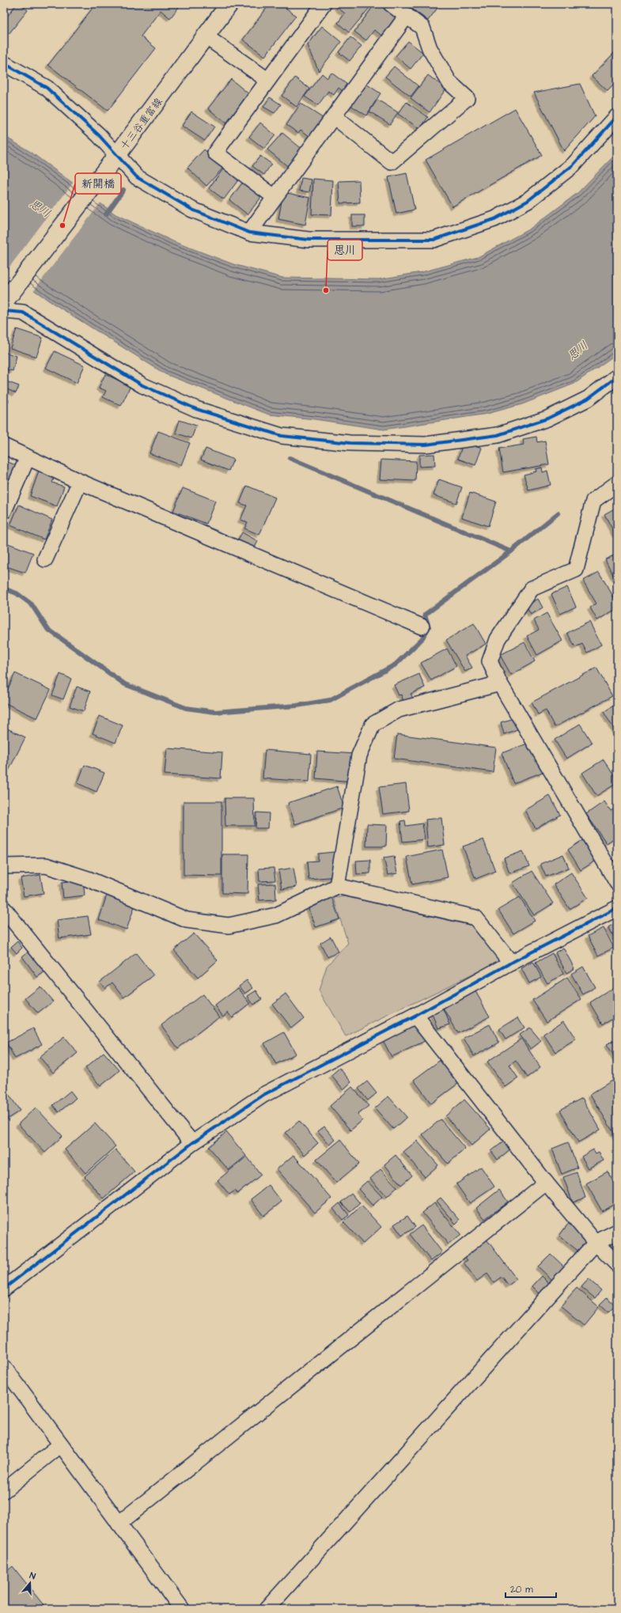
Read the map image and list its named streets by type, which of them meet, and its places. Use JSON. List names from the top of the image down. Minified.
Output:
{"streets":{"main road":["十三谷重富線"]},"water":["思川"],"places":["新開橋","思川"],"scale_bar":"20 m","north":"top"}
